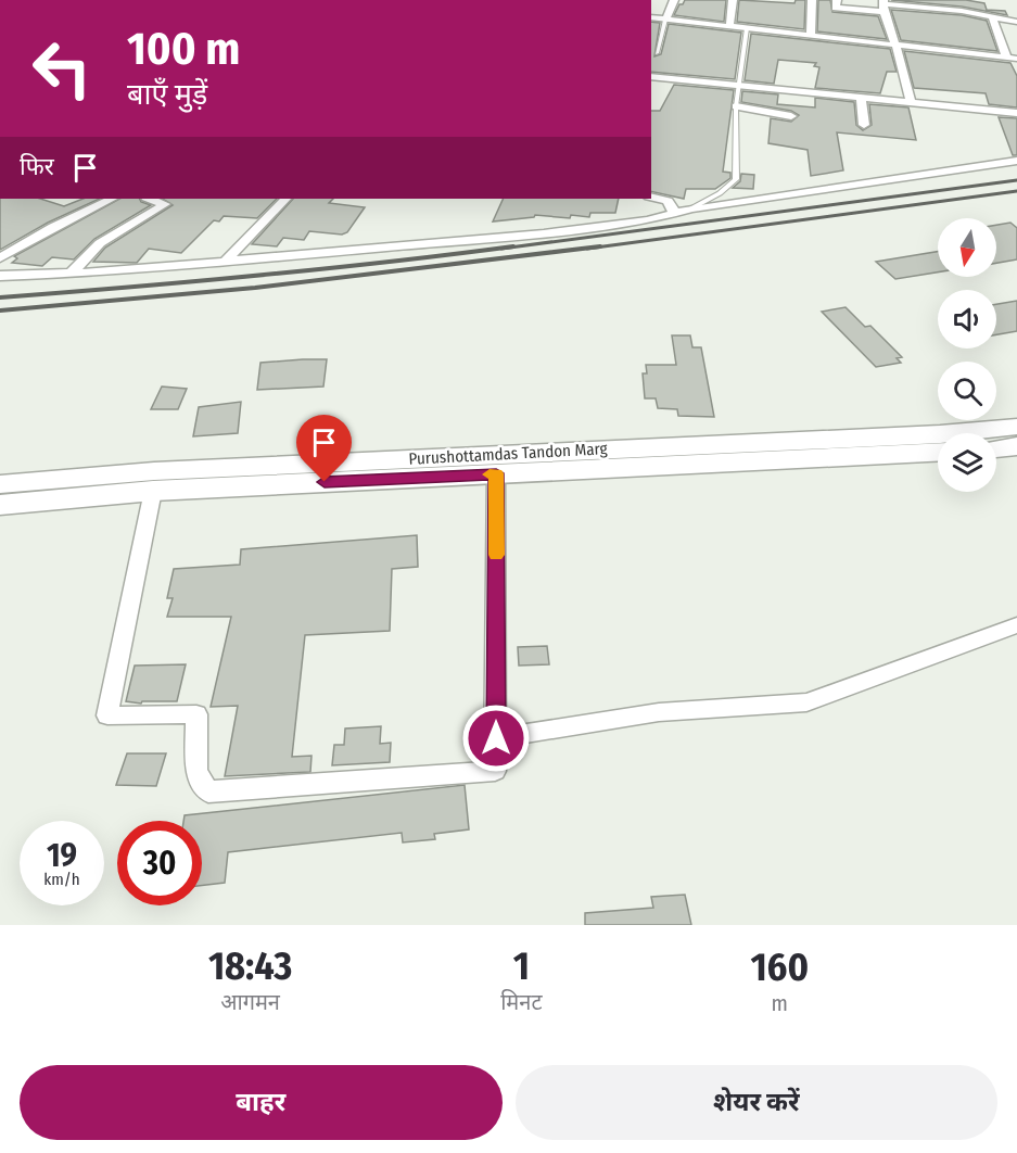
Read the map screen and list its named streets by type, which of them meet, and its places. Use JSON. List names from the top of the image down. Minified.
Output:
{"streets":{"main road":["Purushottamdas Tandon Marg"]},"north":"bottom","page":{"turn":["100 m","बाएँ मुड़ें"],"then":"फिर","speed":"19 km/h","limit":"30","eta":["18:43","आगमन","1","मिनट","160","m"],"buttons":["बाहर","शेयर करें"]}}
